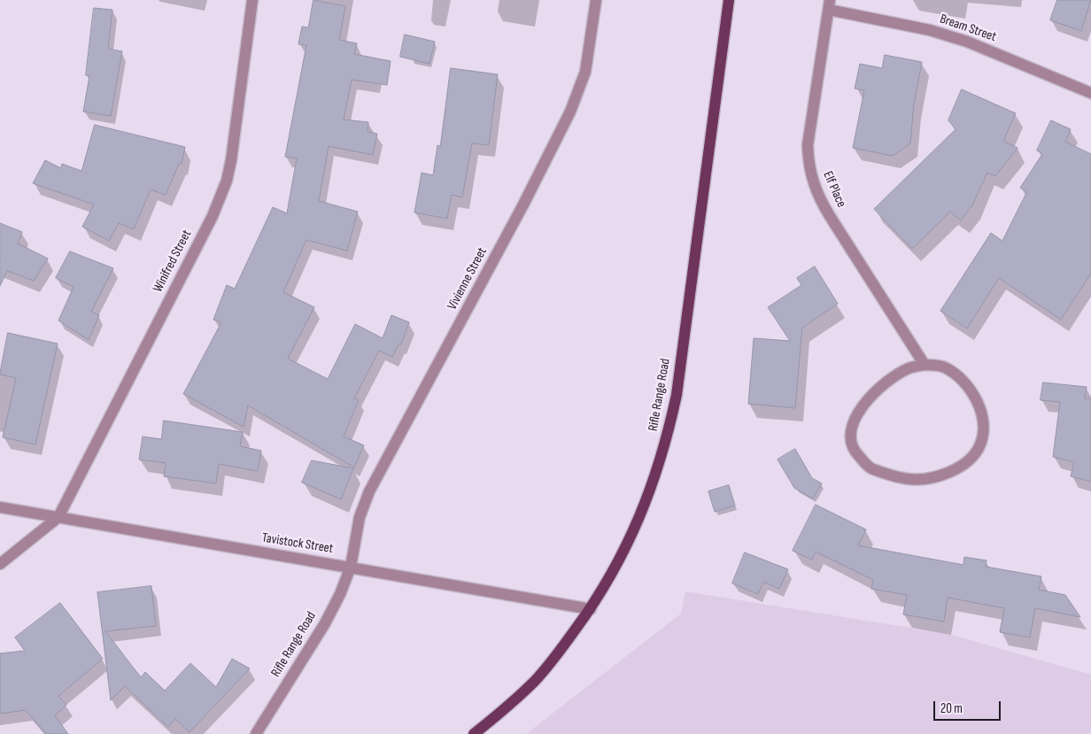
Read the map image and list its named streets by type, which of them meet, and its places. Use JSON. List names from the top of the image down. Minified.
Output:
{"streets":{"main road":["Rifle Range Road"],"street":["Bream Street","Elf Place","Winifred Street","Vivienne Street","Tavistock Street"]},"crossings":[["Bream Street","Elf Place"],["Winifred Street","Tavistock Street"],["Vivienne Street","Rifle Range Road"],["Vivienne Street","Tavistock Street"],["Rifle Range Road","Tavistock Street"]],"scale_bar":"20 m"}
